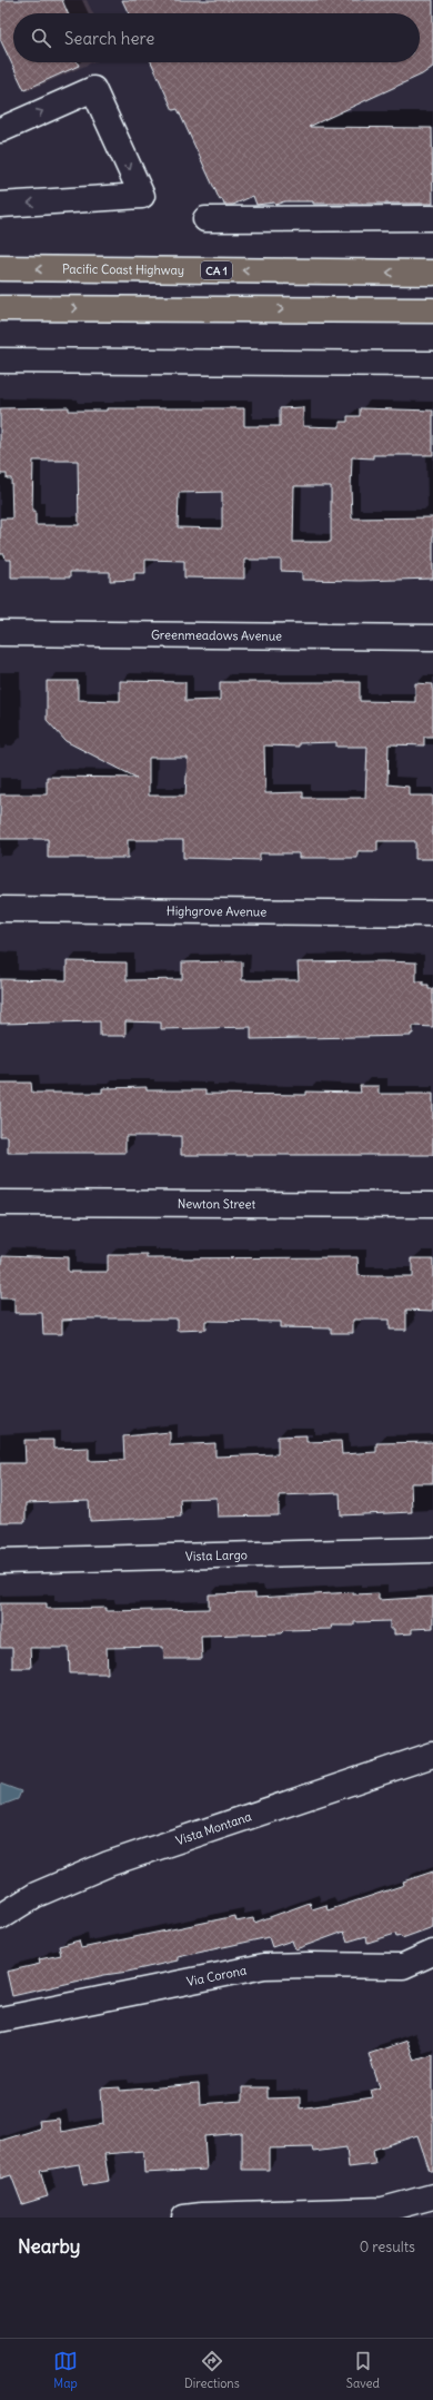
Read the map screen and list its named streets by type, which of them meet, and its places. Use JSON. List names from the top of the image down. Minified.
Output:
{"streets":{"highway":["Pacific Coast Highway","CA 1"],"street":["Greenmeadows Avenue","Highgrove Avenue","Newton Street","Vista Largo","Vista Montana","Via Corona"]},"page":{"search":"Search here","heading":["Nearby","0 results"],"nav":["Map","Directions","Saved"]}}
